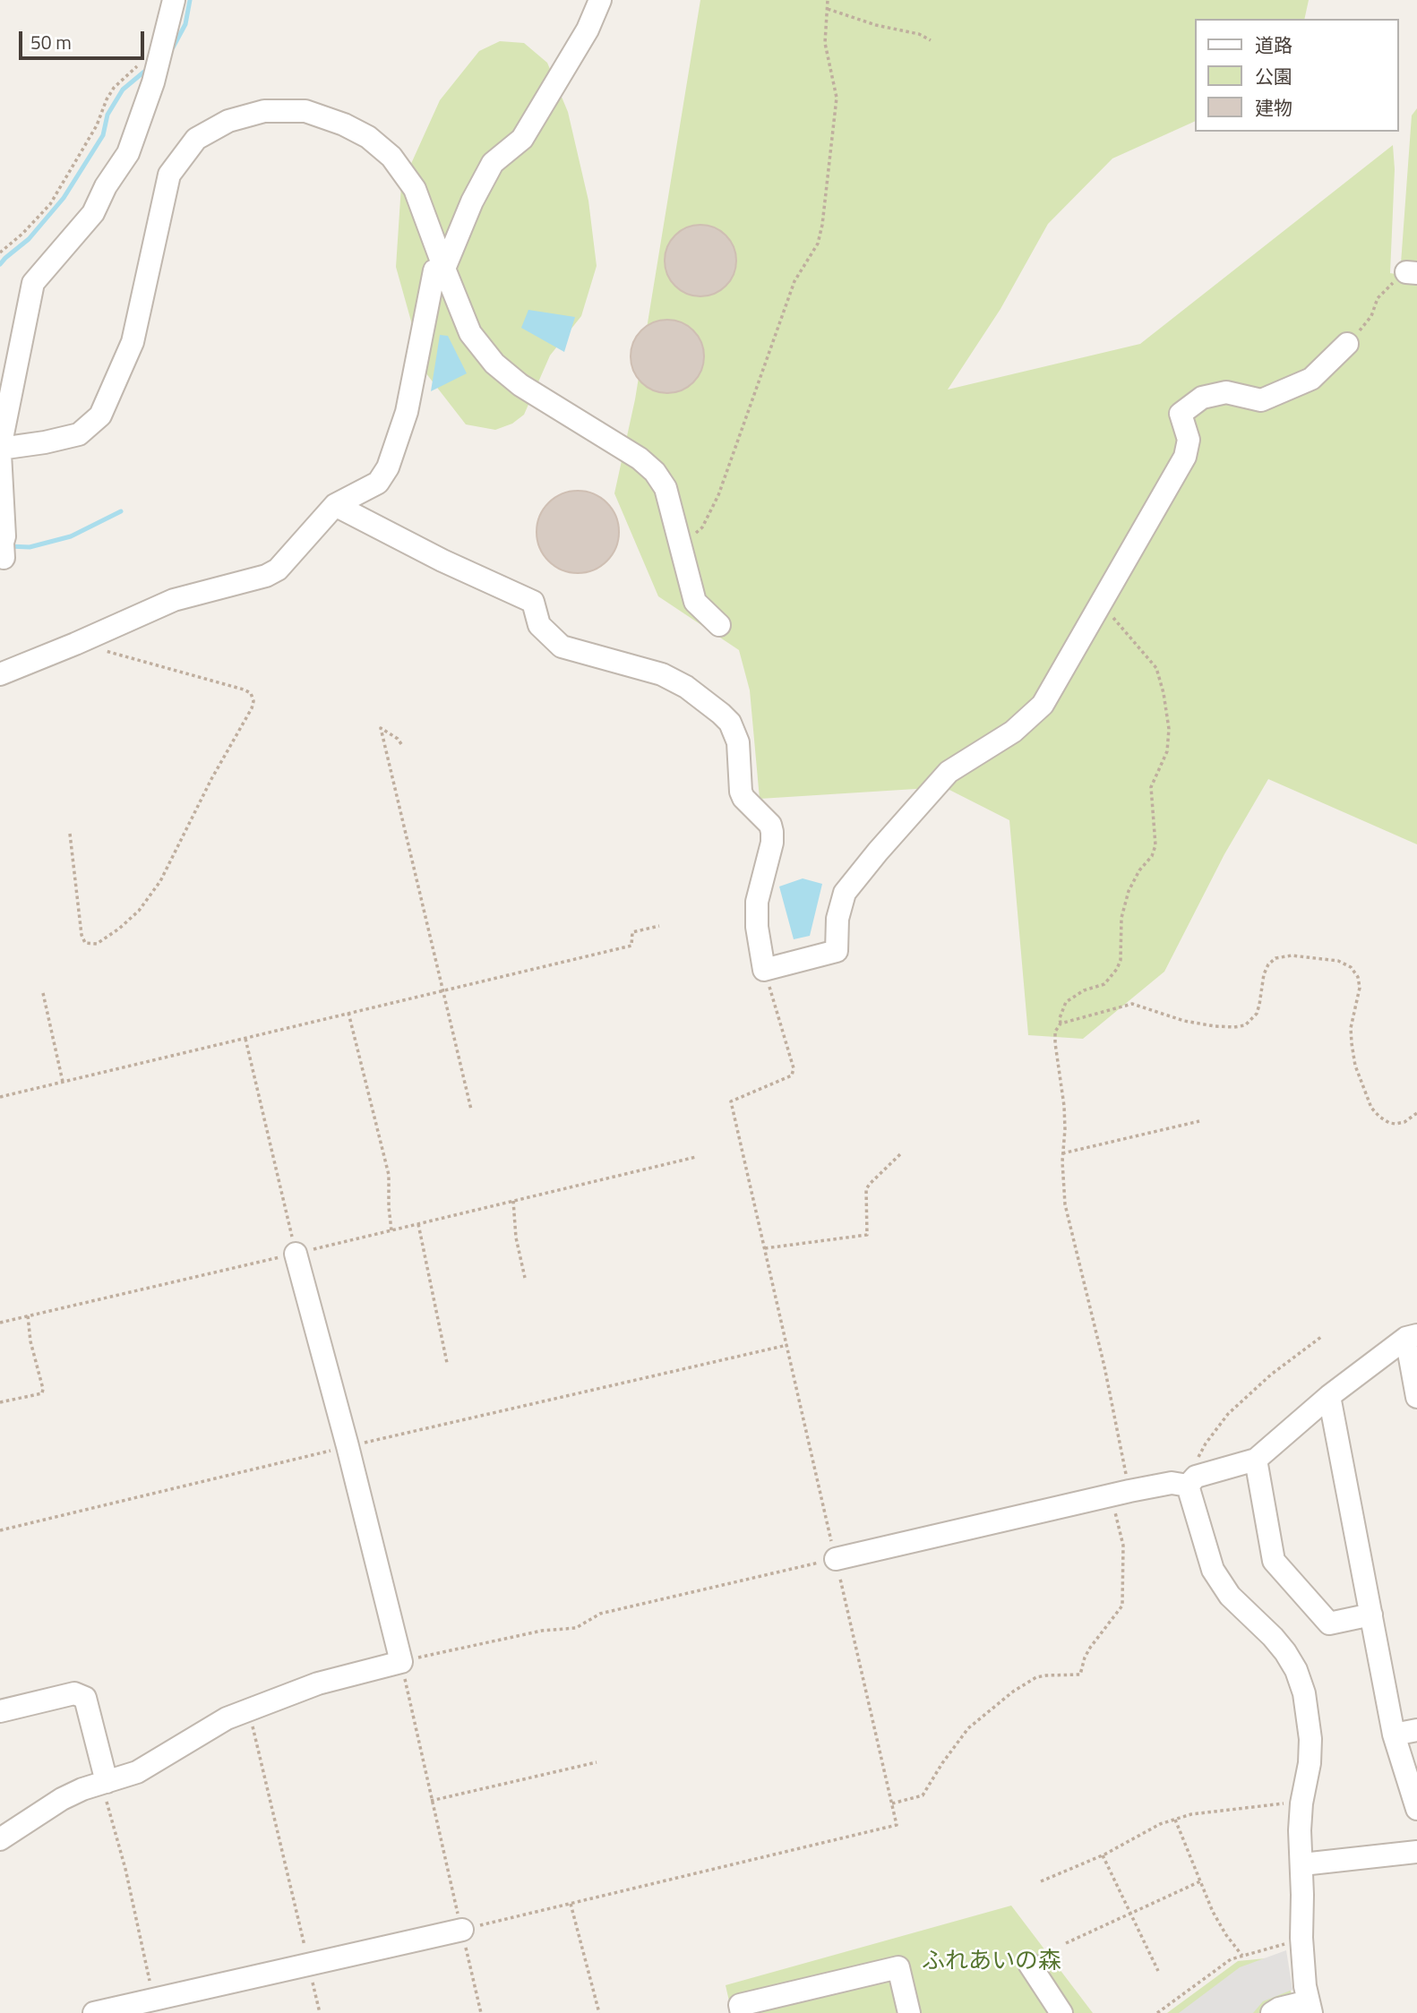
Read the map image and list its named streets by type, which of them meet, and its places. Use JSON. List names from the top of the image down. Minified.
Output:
{"parks":["ふれあいの森"],"legend":["道路","公園","建物"],"scale_bar":"50 m"}
